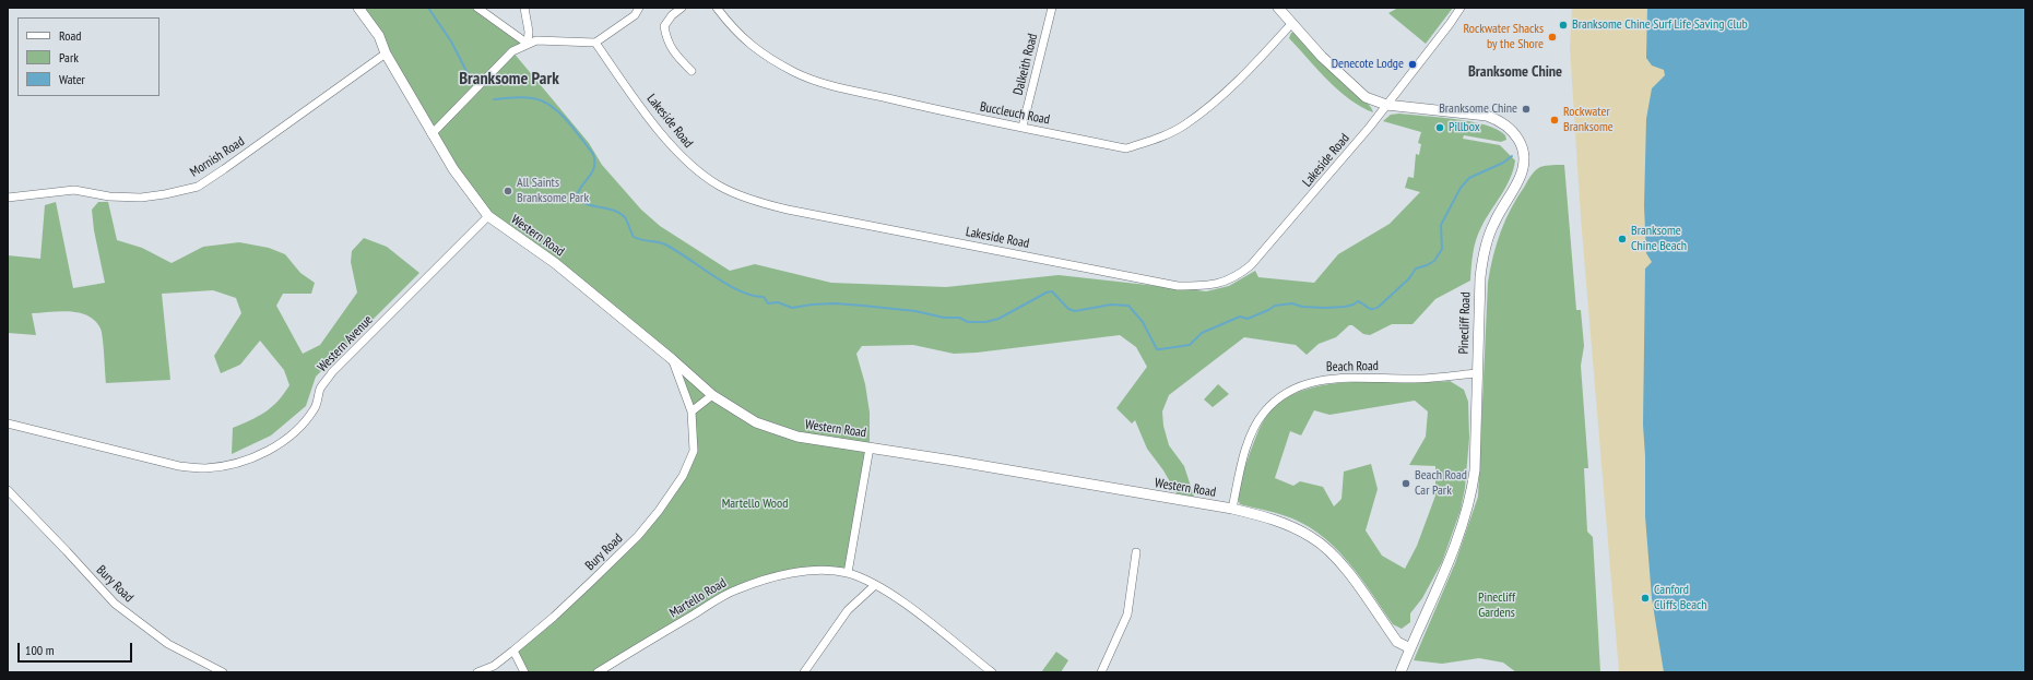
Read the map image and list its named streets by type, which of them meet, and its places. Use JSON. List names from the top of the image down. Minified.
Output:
{"streets":{"street":["Dalkeith Road","Buccleuch Road","Lakeside Road","Mornish Road","Western Road","Pinecliff Road","Western Avenue","Beach Road","Bury Road","Martello Road"]},"crossings":[["Dalkeith Road","Buccleuch Road"],["Buccleuch Road","Pinecliff Road"],["Lakeside Road","Pinecliff Road"],["Mornish Road","Western Road"],["Western Road","Pinecliff Road"],["Western Road","Western Avenue"],["Western Road","Beach Road"],["Western Road","Bury Road"],["Pinecliff Road","Beach Road"]],"districts":["Branksome Chine","Branksome Park"],"parks":["Martello Wood","Pinecliff Gardens"],"places":["Branksome Chine Surf Life Saving Club","Rockwater Shacks by the Shore","Denecote Lodge","Branksome Chine","Rockwater Branksome","Pillbox","All Saints Branksome Park","Branksome Chine Beach","Beach Road Car Park","Canford Cliffs Beach"],"legend":["Road","Park","Water"],"scale_bar":"100 m"}
